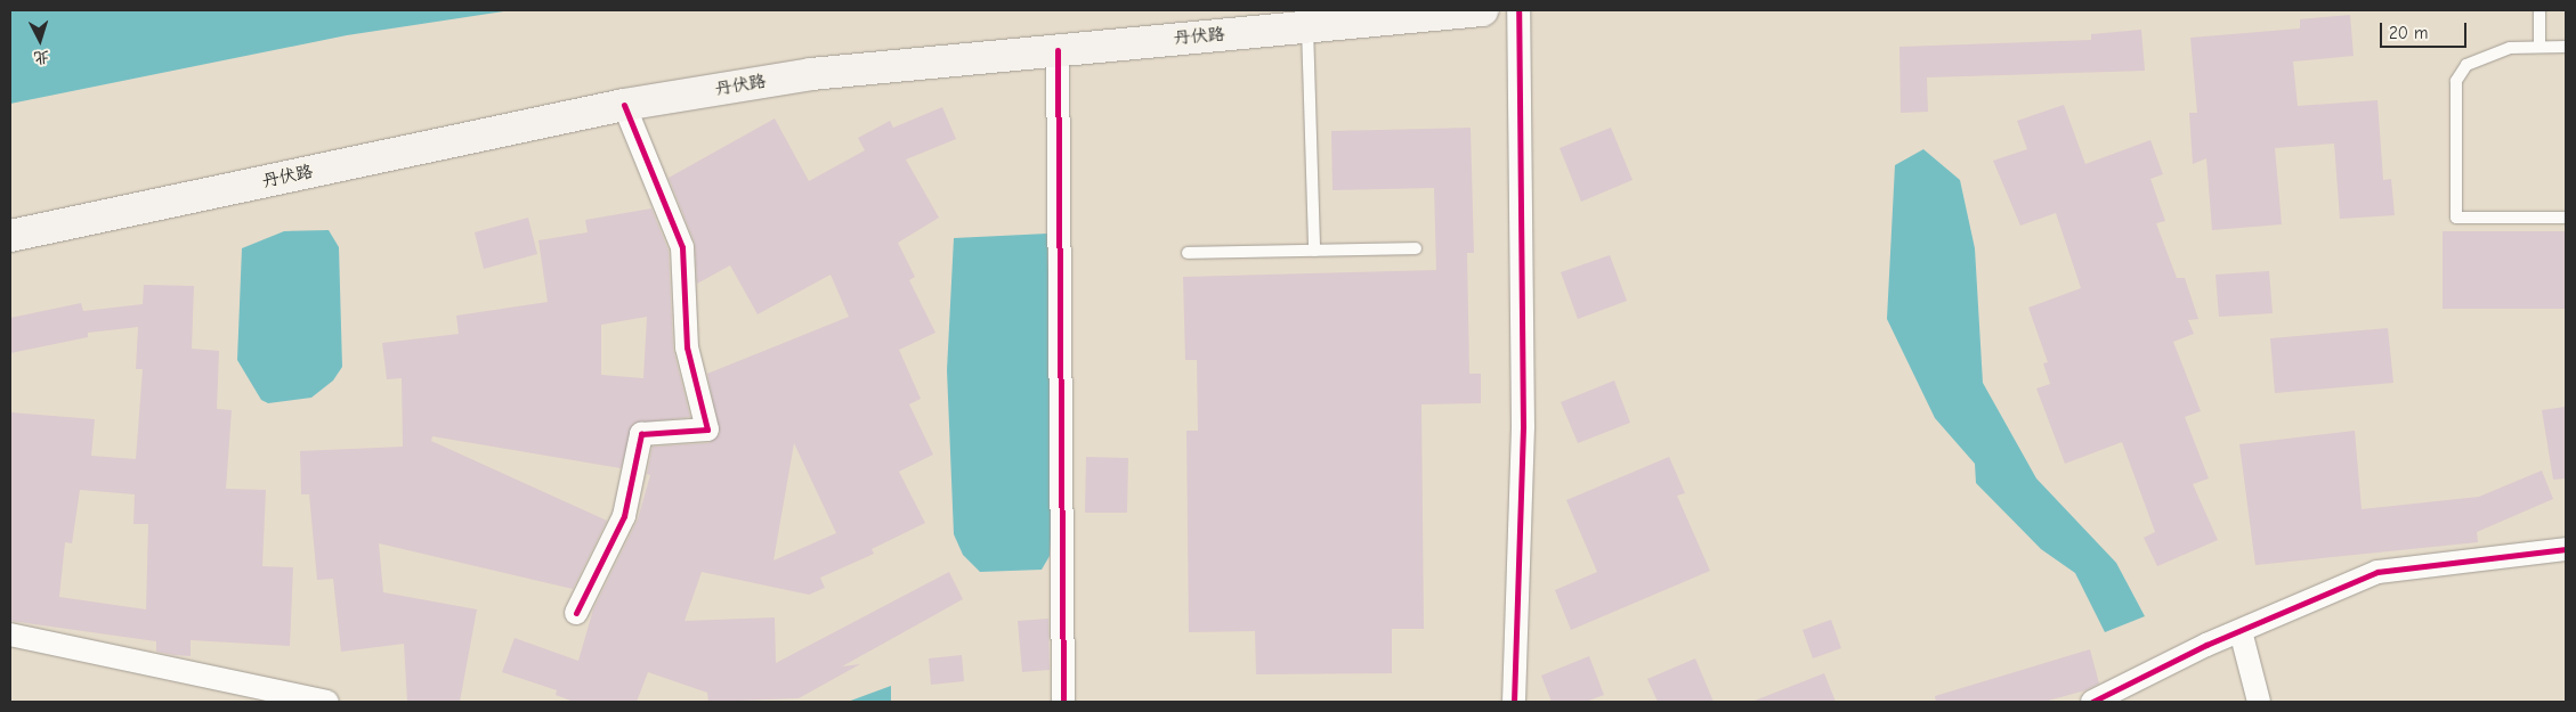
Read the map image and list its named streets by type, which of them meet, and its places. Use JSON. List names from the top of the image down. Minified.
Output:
{"streets":{"main road":["丹伏路"]},"scale_bar":"20 m","north":"bottom"}
